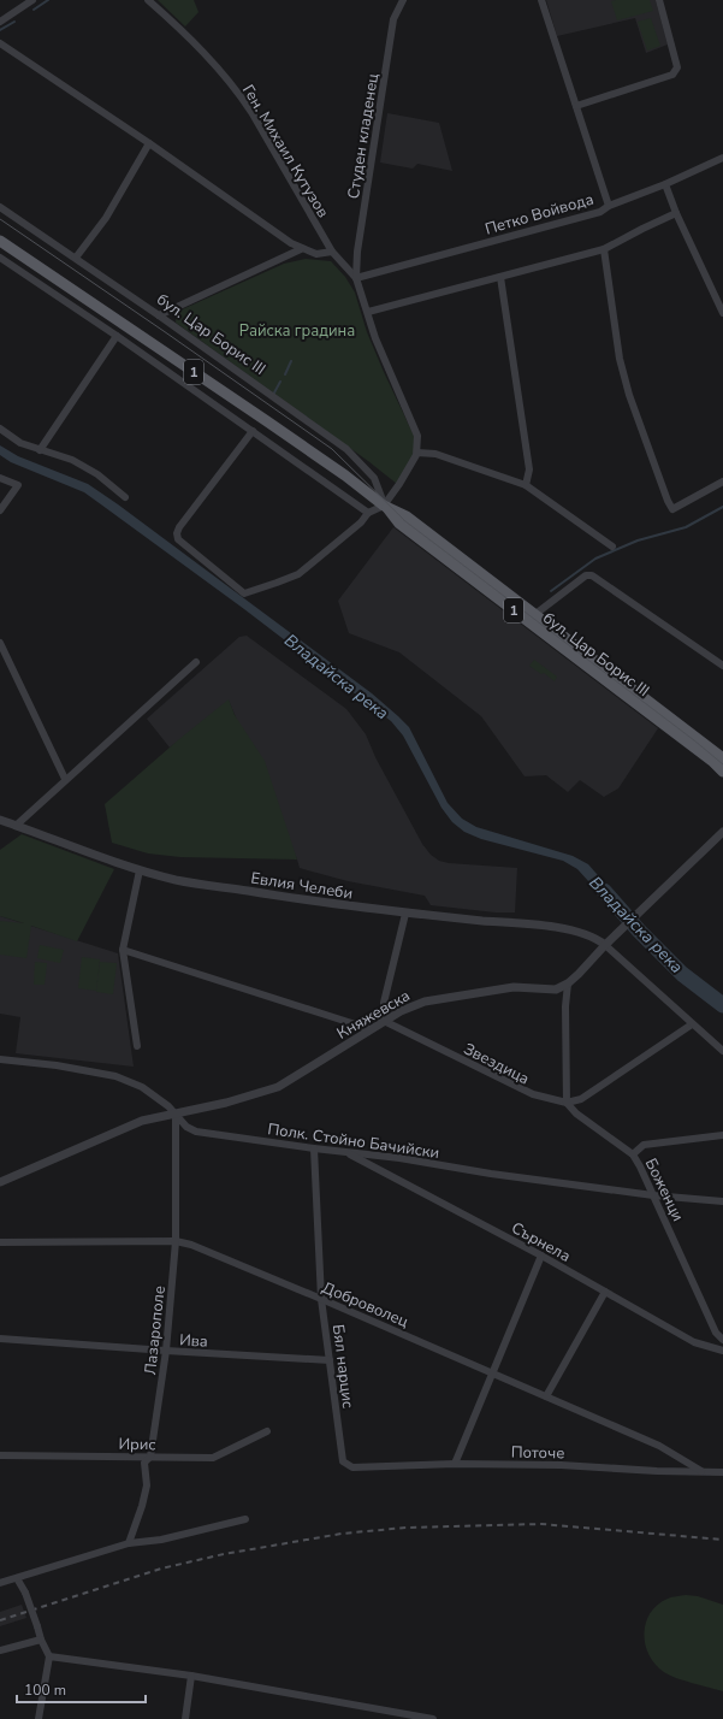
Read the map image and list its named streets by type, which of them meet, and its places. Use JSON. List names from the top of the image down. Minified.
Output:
{"streets":{"main road":["бул. Цар Борис III","1"],"street":["Студен кладенец","Ген. Михаил Кутузов","Петко Войвода","Евлия Челеби","Княжевска","Звездица","Полк. Стойно Бачийски","Боженци","Сърнела","Доброволец","Лазарополе","Ива","Бял нарцис","Ирис","Поточе"]},"crossings":[["Студен кладенец","Ген. Михаил Кутузов"],["Студен кладенец","Петко Войвода"],["Ген. Михаил Кутузов","Петко Войвода"],["Княжевска","Звездица"],["Княжевска","Полк. Стойно Бачийски"],["Княжевска","Лазарополе"],["Звездица","Боженци"],["Полк. Стойно Бачийски","Боженци"],["Полк. Стойно Бачийски","Сърнела"],["Полк. Стойно Бачийски","Лазарополе"],["Полк. Стойно Бачийски","Бял нарцис"],["Доброволец","Лазарополе"],["Доброволец","Бял нарцис"],["Доброволец","Поточе"],["Лазарополе","Ива"],["Лазарополе","Ирис"],["Ива","Бял нарцис"],["Бял нарцис","Поточе"]],"water":["Владайска река"],"parks":["Райска градина"],"scale_bar":"100 m"}
